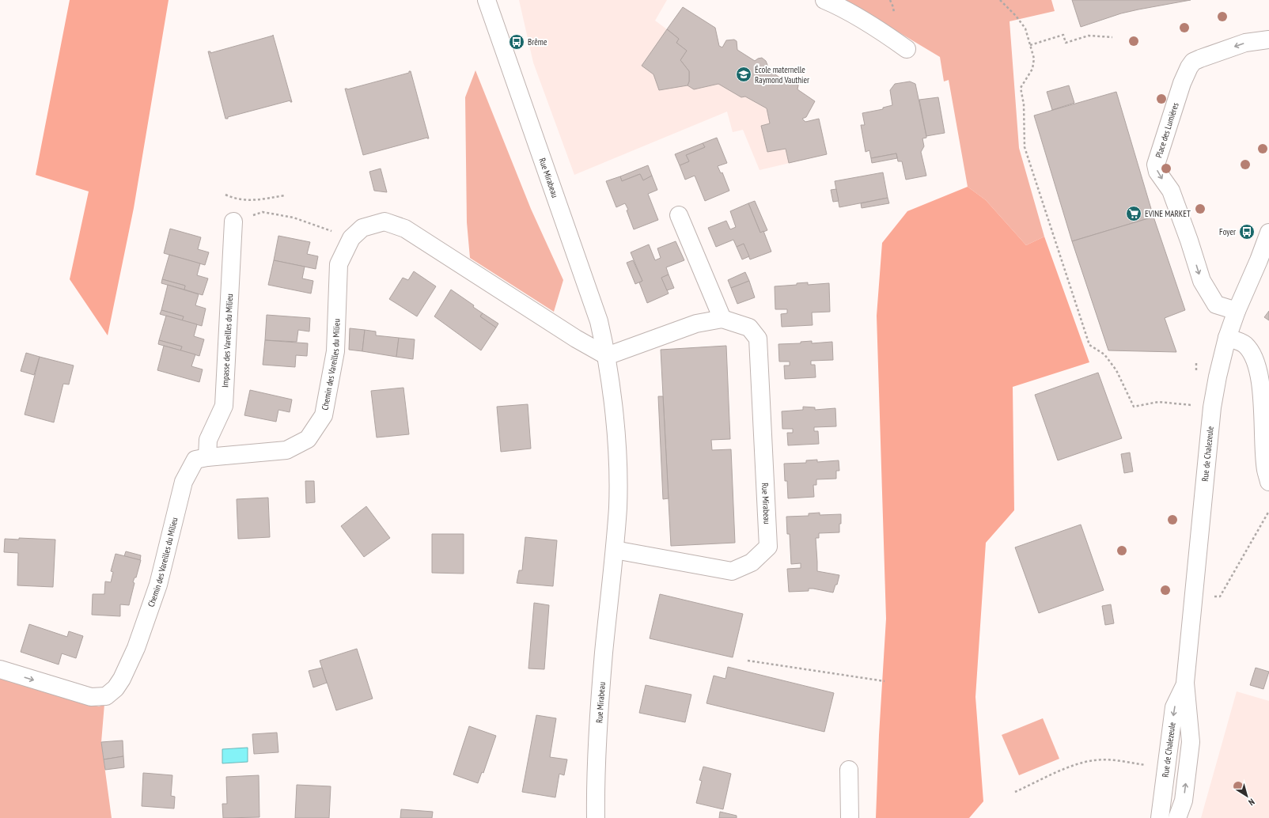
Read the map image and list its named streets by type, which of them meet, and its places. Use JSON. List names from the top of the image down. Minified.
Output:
{"streets":{"street":["Place des Lumières","Rue Mirabeau","Impasse des Vareilles du Milieu","Chemin des Vareilles du Milieu","Rue de Chalezeule"]},"crossings":[["Place des Lumières","Rue de Chalezeule"],["Rue Mirabeau","Chemin des Vareilles du Milieu"],["Impasse des Vareilles du Milieu","Chemin des Vareilles du Milieu"]],"places":{"bus stop":["Brême","Foyer"],"school or university":["École maternelle Raymond Vauthier"],"supermarket":["EVINE MARKET"]},"north":"bottom right"}
